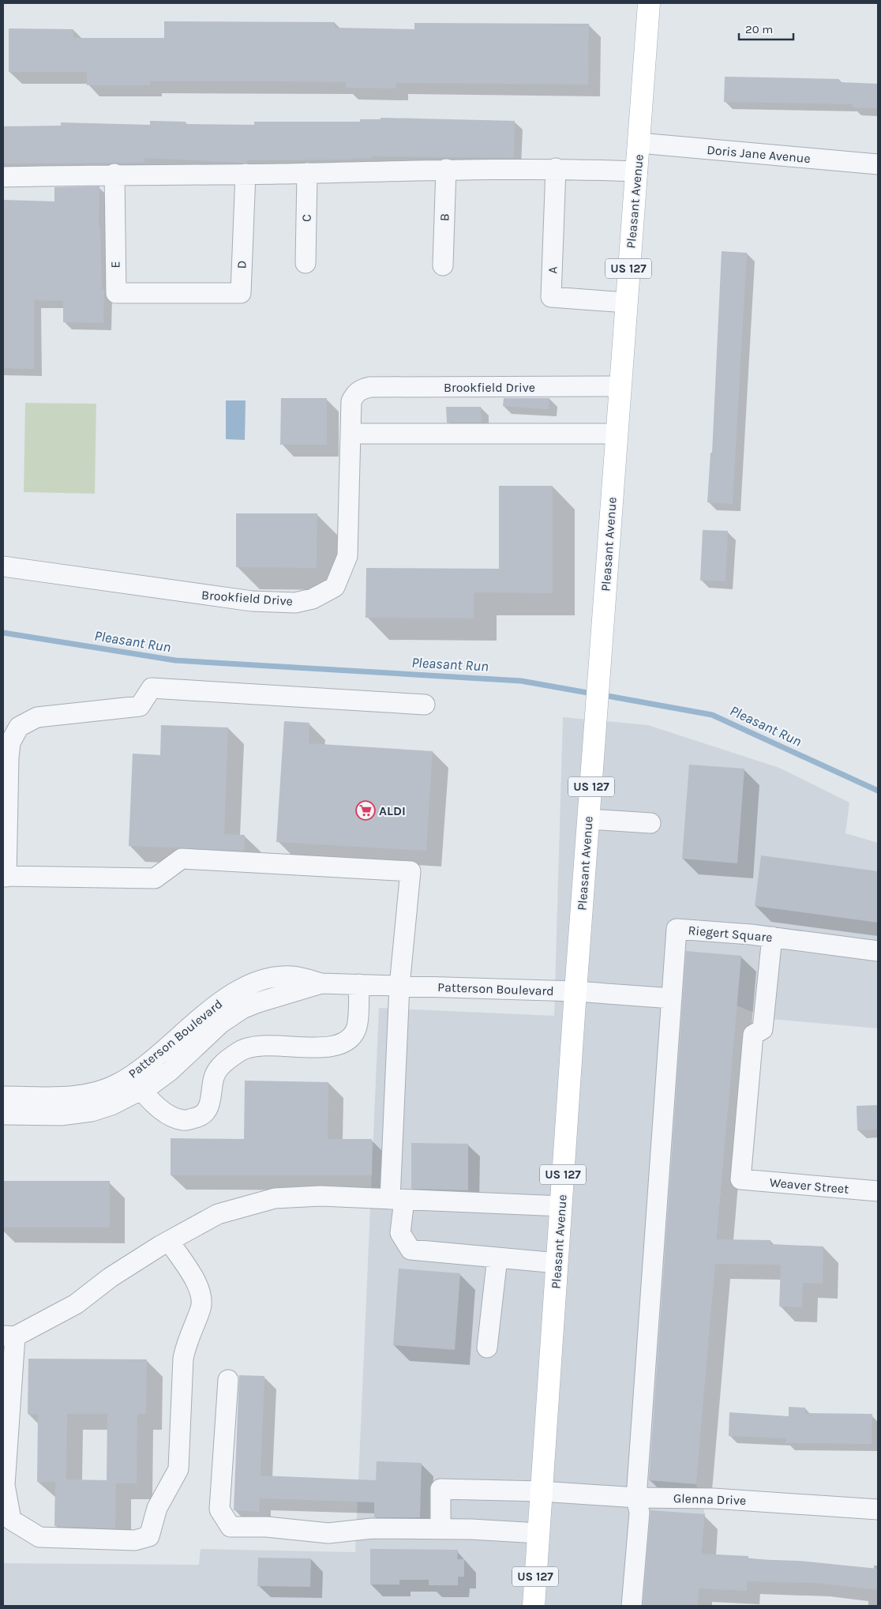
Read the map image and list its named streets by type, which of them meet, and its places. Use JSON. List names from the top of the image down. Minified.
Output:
{"streets":{"main road":["Pleasant Avenue","US 127"],"street":["Doris Jane Avenue","B","C","E","D","A","Brookfield Drive","Riegert Square","Patterson Boulevard","Weaver Street","Glenna Drive"]},"crossings":[["Doris Jane Avenue","Pleasant Avenue"],["Pleasant Avenue","A"],["Pleasant Avenue","Brookfield Drive"],["Pleasant Avenue","Patterson Boulevard"],["Pleasant Avenue","Glenna Drive"],["E","D"],["Riegert Square","Weaver Street"]],"water":["Pleasant Run"],"places":{"supermarket":["ALDI"]},"scale_bar":"20 m"}
